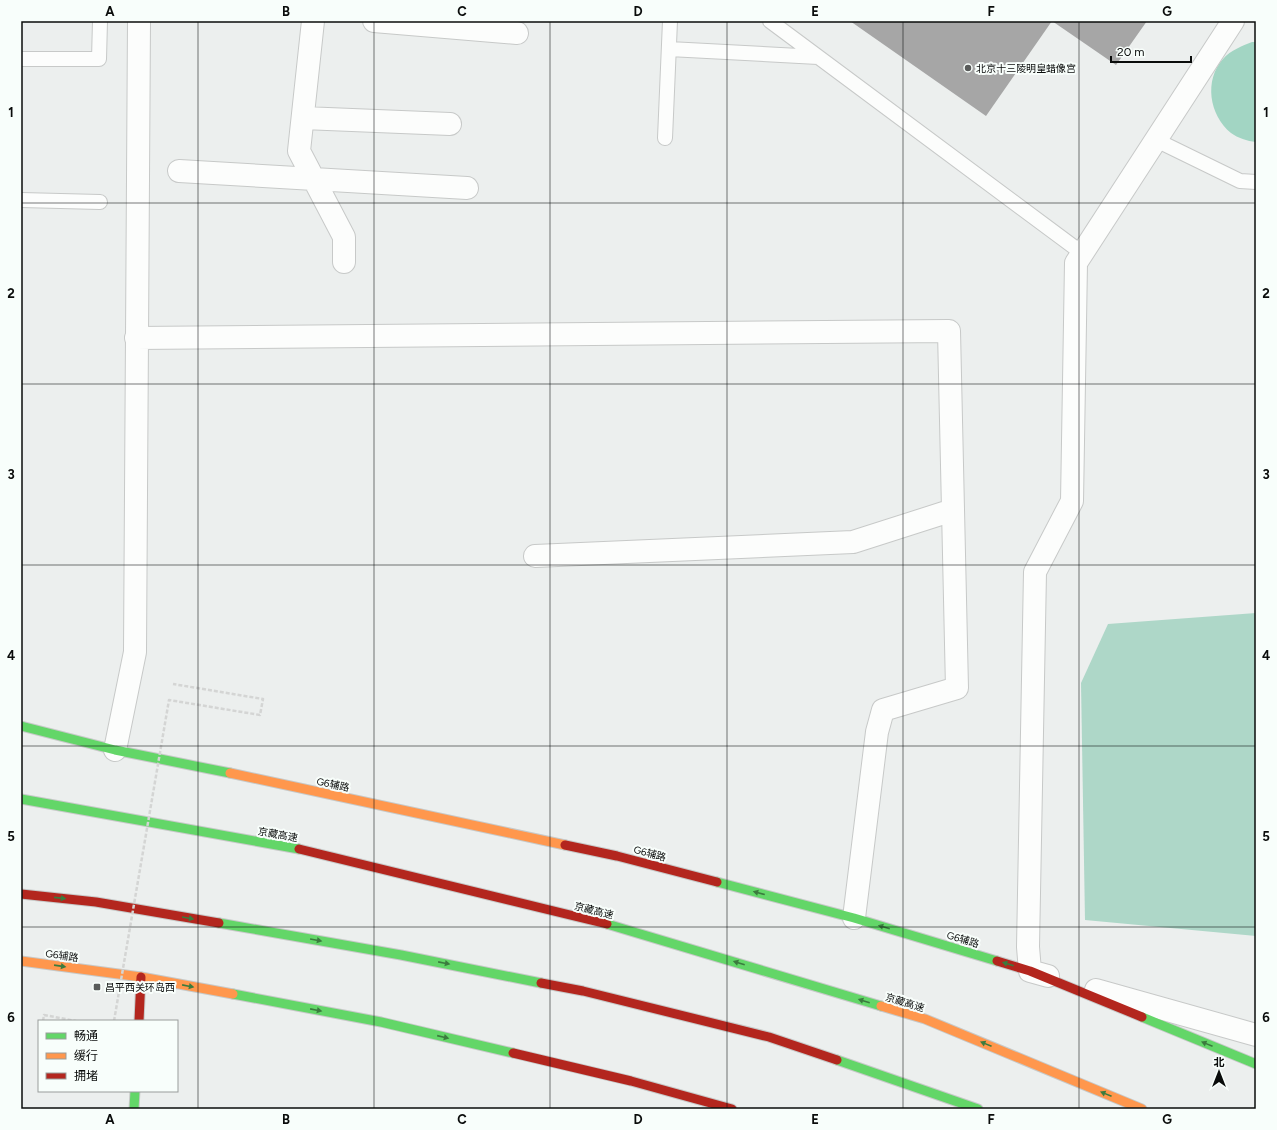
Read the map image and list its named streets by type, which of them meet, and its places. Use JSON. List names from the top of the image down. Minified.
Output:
{"streets":{"main road":["G6辅路","京藏高速"]},"places":{"other":["北京十三陵明皇蜡像宫"],"transit":["昌平西关环岛西"]},"legend":["畅通","缓行","拥堵"],"scale_bar":"20 m","north":"top","grid":{"columns":["A","B","C","D","E","F","G"],"rows":["1","2","3","4","5","6"]}}
